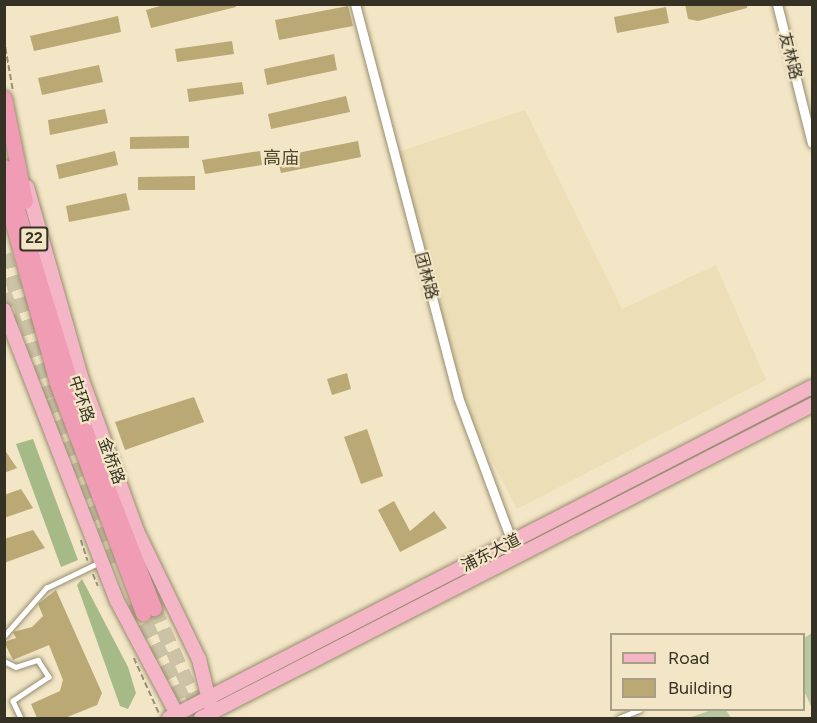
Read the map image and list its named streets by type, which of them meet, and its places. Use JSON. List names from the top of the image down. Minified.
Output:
{"streets":{"highway":["22","中环路"],"main road":["金桥路","浦东大道"],"street":["友林路","团林路"]},"crossings":[["22","中环路"],["22","金桥路"],["团林路","浦东大道"],["金桥路","浦东大道"]],"districts":["高庙"],"legend":["Road","Building"]}
